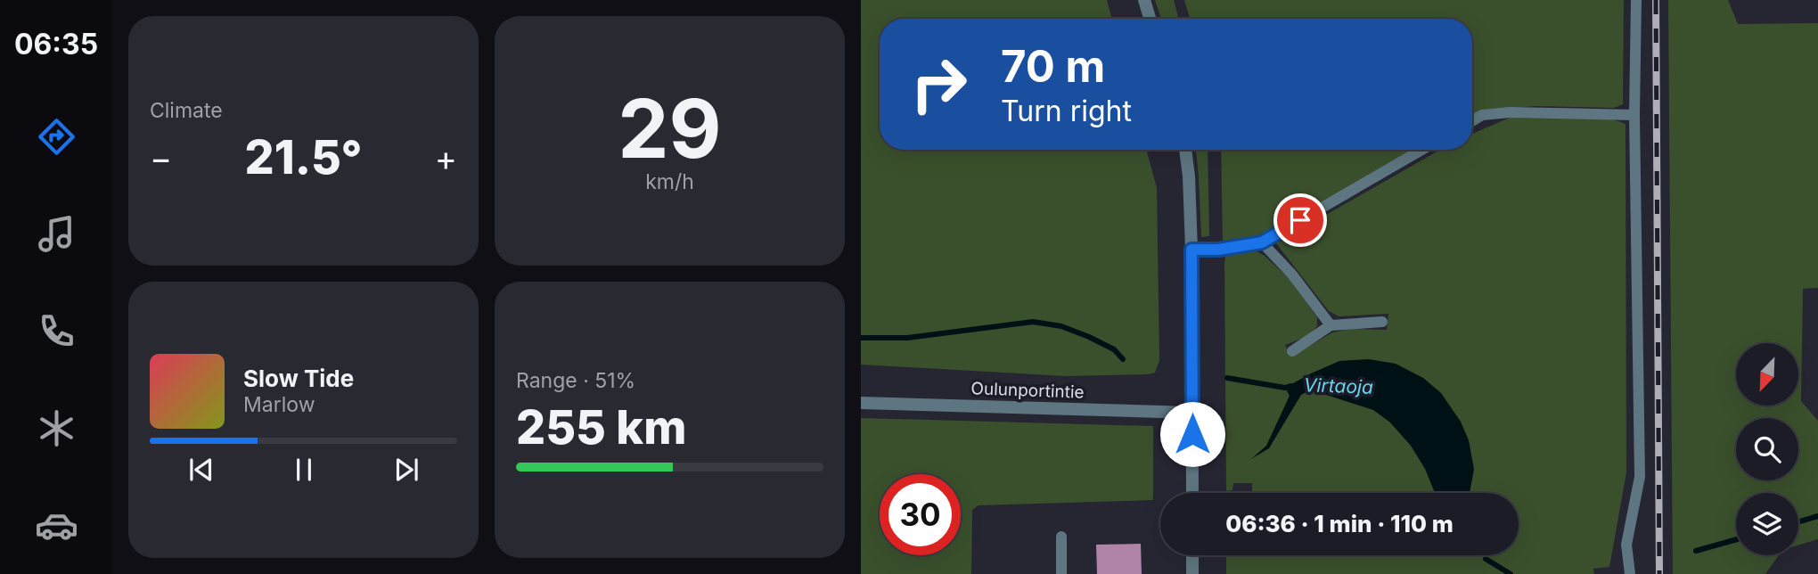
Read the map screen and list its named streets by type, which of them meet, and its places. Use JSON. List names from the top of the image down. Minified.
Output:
{"streets":{"street":["Oulunportintie"]},"water":["Virtaoja"],"north":"bottom left","page":{"tabs":"06:35","tile":["Climate",["29","km/h"],["Range · 51%","255 km"]],"turn":["70 m","Turn right"],"heat":["−","21.5°","+"],"song":["Slow Tide","Marlow"],"limit":"30","trip":"06:36 · 1 min · 110 m"}}
